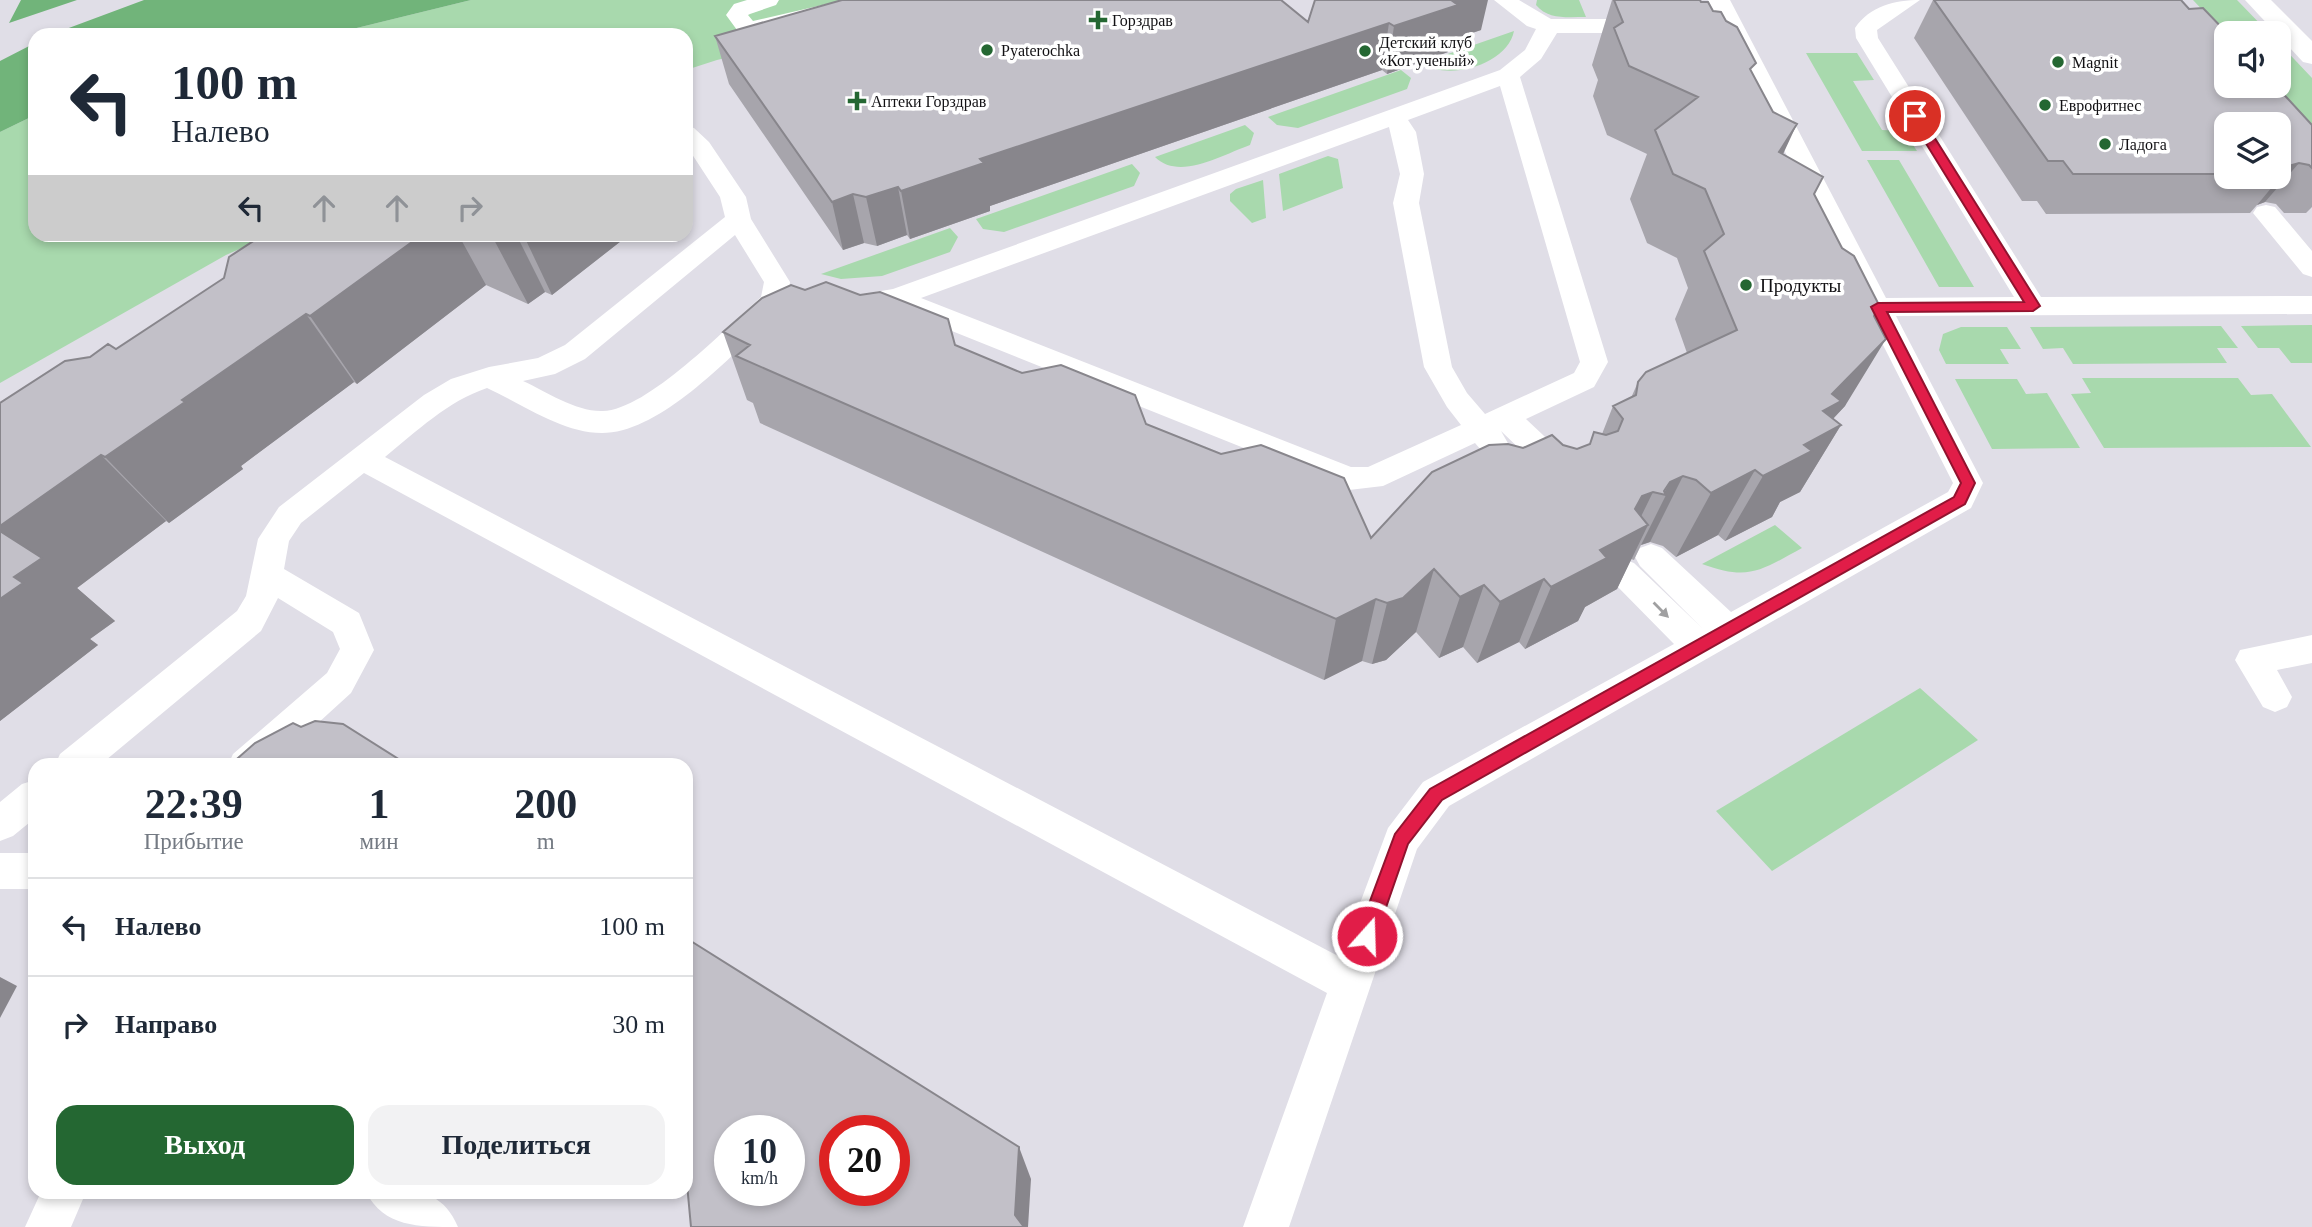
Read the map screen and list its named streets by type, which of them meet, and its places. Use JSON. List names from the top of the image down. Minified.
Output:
{"places":{"health":["Горздрав","Аптеки Горздрав"],"other":["Pyaterochka","Детский клуб «Кот ученый»","Magnit","Еврофитнес","Ладога","Продукты"]},"page":{"turn":["100 m","Налево"],"eta":["22:39","Прибытие","1","мин","200","m"],"list":[{"name":"Налево","value":"100 m"},{"name":"Направо","value":"30 m"}],"buttons":["Выход","Поделиться"],"speed":"10 km/h","limit":"20"}}
